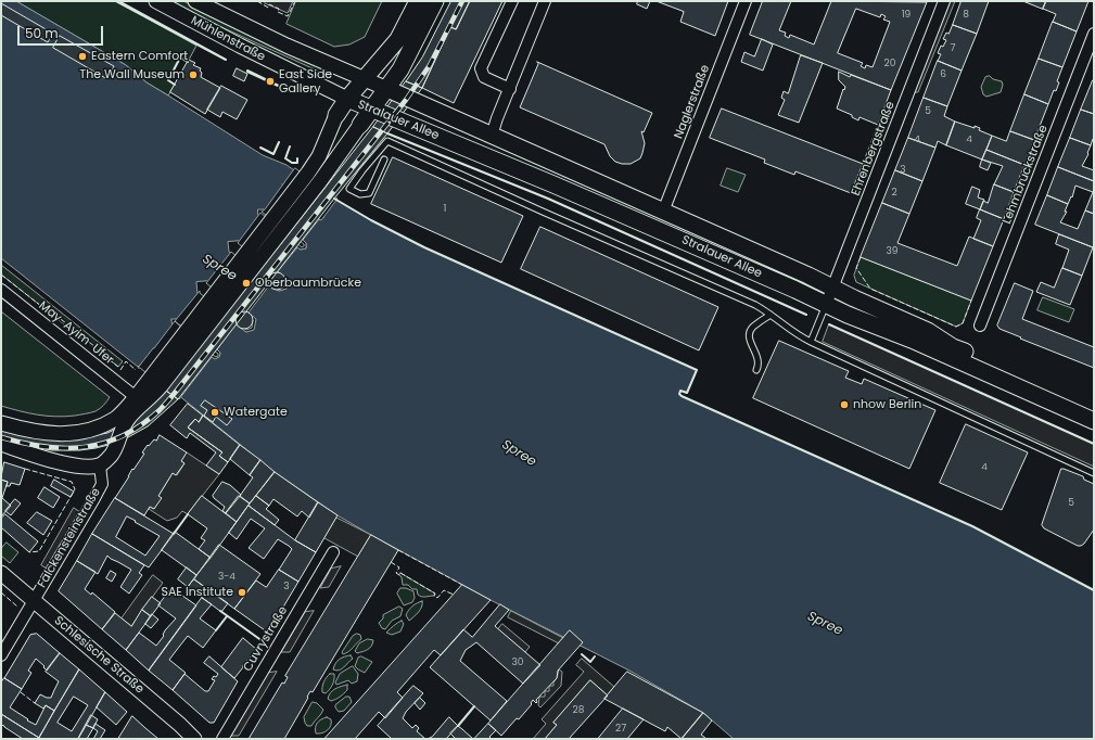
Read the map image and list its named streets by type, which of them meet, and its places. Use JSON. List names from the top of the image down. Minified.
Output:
{"streets":{"main road":["Mühlenstraße","Stralauer Allee","Schlesische Straße"],"street":["Naglerstraße","Ehrenbergstraße","Lehmbruckstraße","May-Ayim-Ufer","Falckensteinstraße","Cuvrystraße"]},"crossings":[["Mühlenstraße","Stralauer Allee"],["Naglerstraße","Stralauer Allee"],["Stralauer Allee","Ehrenbergstraße"],["Falckensteinstraße","Schlesische Straße"]],"water":["Spree"],"places":["Eastern Comfort","The Wall Museum","East Side Gallery","Oberbaumbrücke","nhow Berlin","Watergate","SAE Institute"],"house_numbers":["19","8","7","20","6","5","4","4","3","2","1","39","4","5","3-4","3","30","28","27"],"scale_bar":"50 m"}
